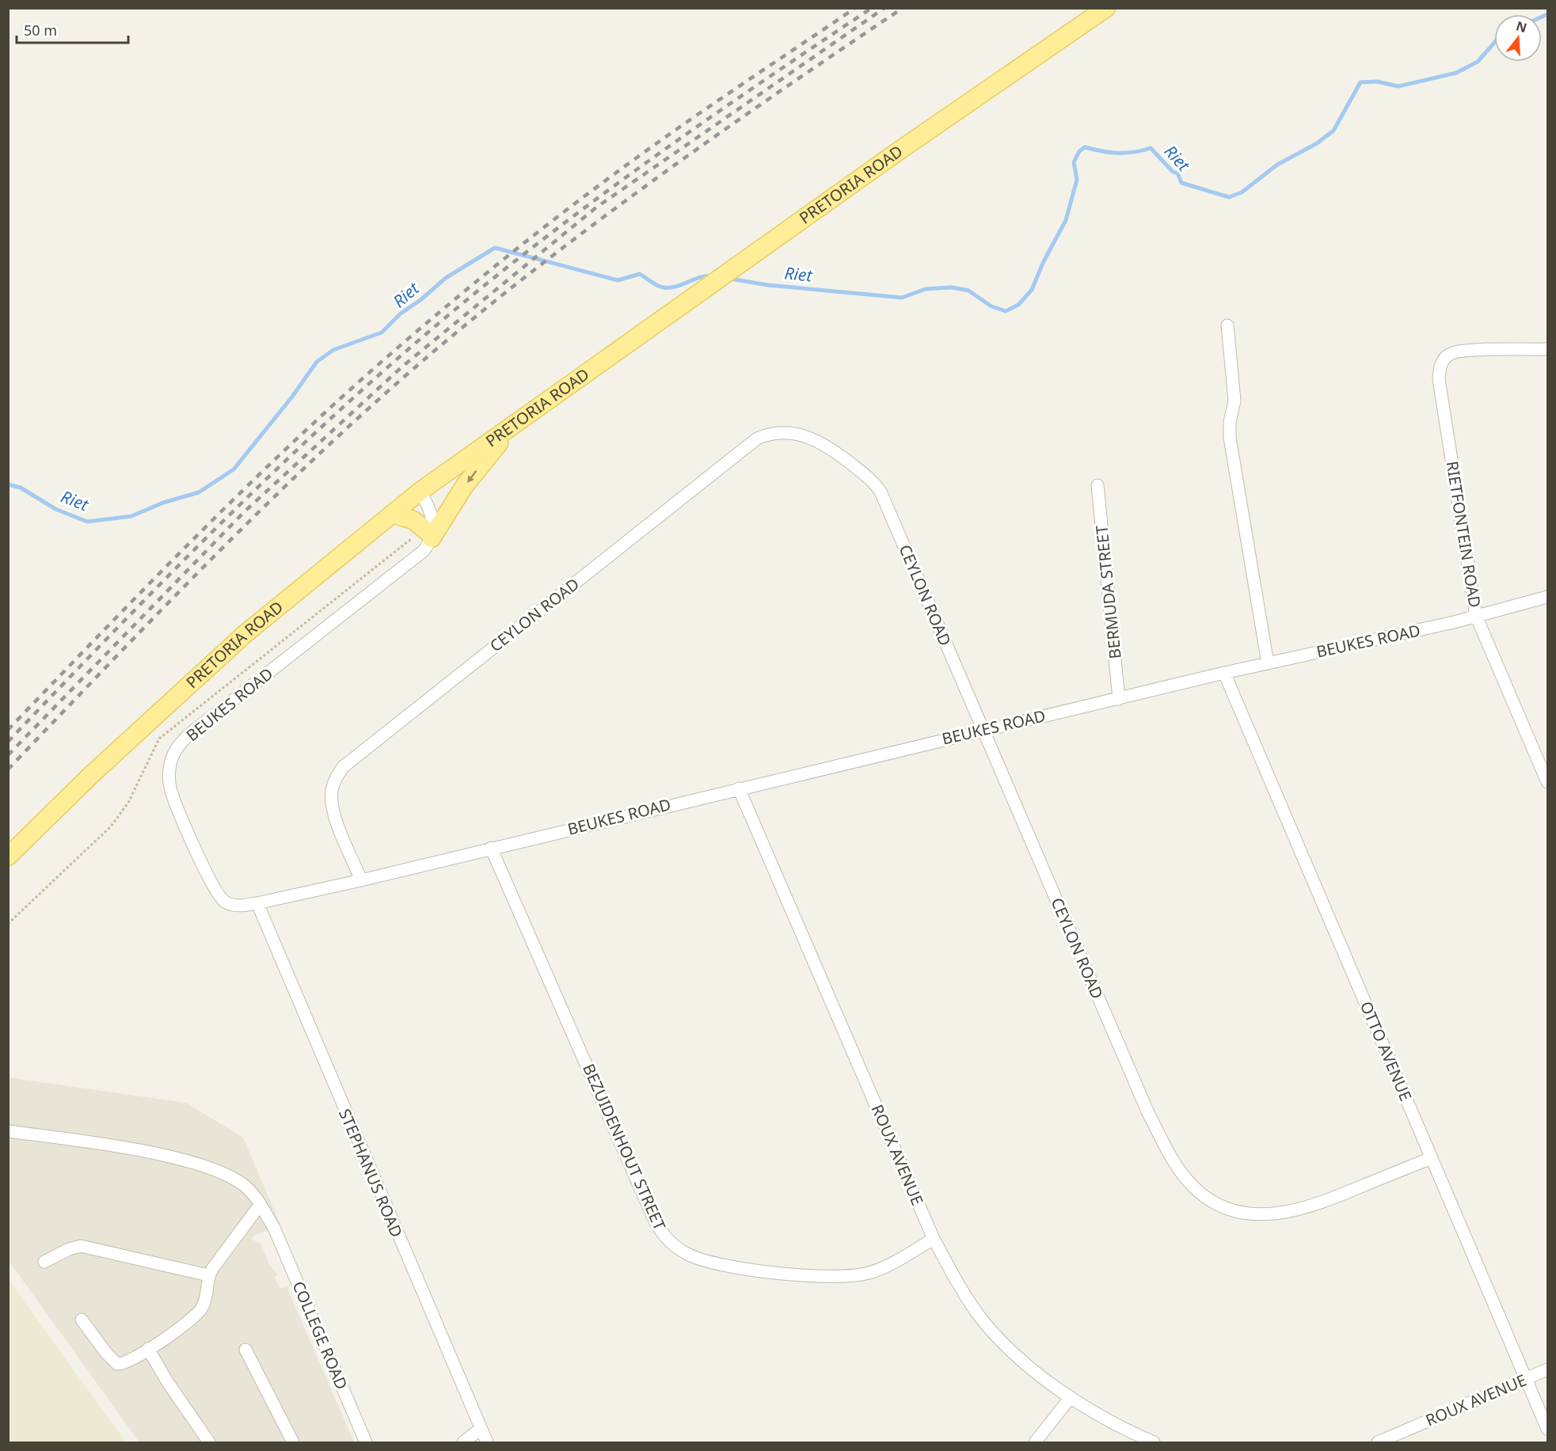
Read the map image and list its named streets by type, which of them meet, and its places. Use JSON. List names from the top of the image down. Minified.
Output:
{"streets":{"main road":["PRETORIA ROAD"],"street":["RIETFONTEIN ROAD","BERMUDA STREET","CEYLON ROAD","BEUKES ROAD","OTTO AVENUE","BEZUIDENHOUT STREET","ROUX AVENUE","STEPHANUS ROAD","COLLEGE ROAD"]},"crossings":[["RIETFONTEIN ROAD","BEUKES ROAD"],["BERMUDA STREET","BEUKES ROAD"],["CEYLON ROAD","BEUKES ROAD"],["CEYLON ROAD","OTTO AVENUE"],["BEUKES ROAD","OTTO AVENUE"],["BEUKES ROAD","BEZUIDENHOUT STREET"],["BEUKES ROAD","ROUX AVENUE"],["BEUKES ROAD","STEPHANUS ROAD"],["OTTO AVENUE","ROUX AVENUE"],["BEZUIDENHOUT STREET","ROUX AVENUE"]],"water":["Riet"],"scale_bar":"50 m","north":"top"}
